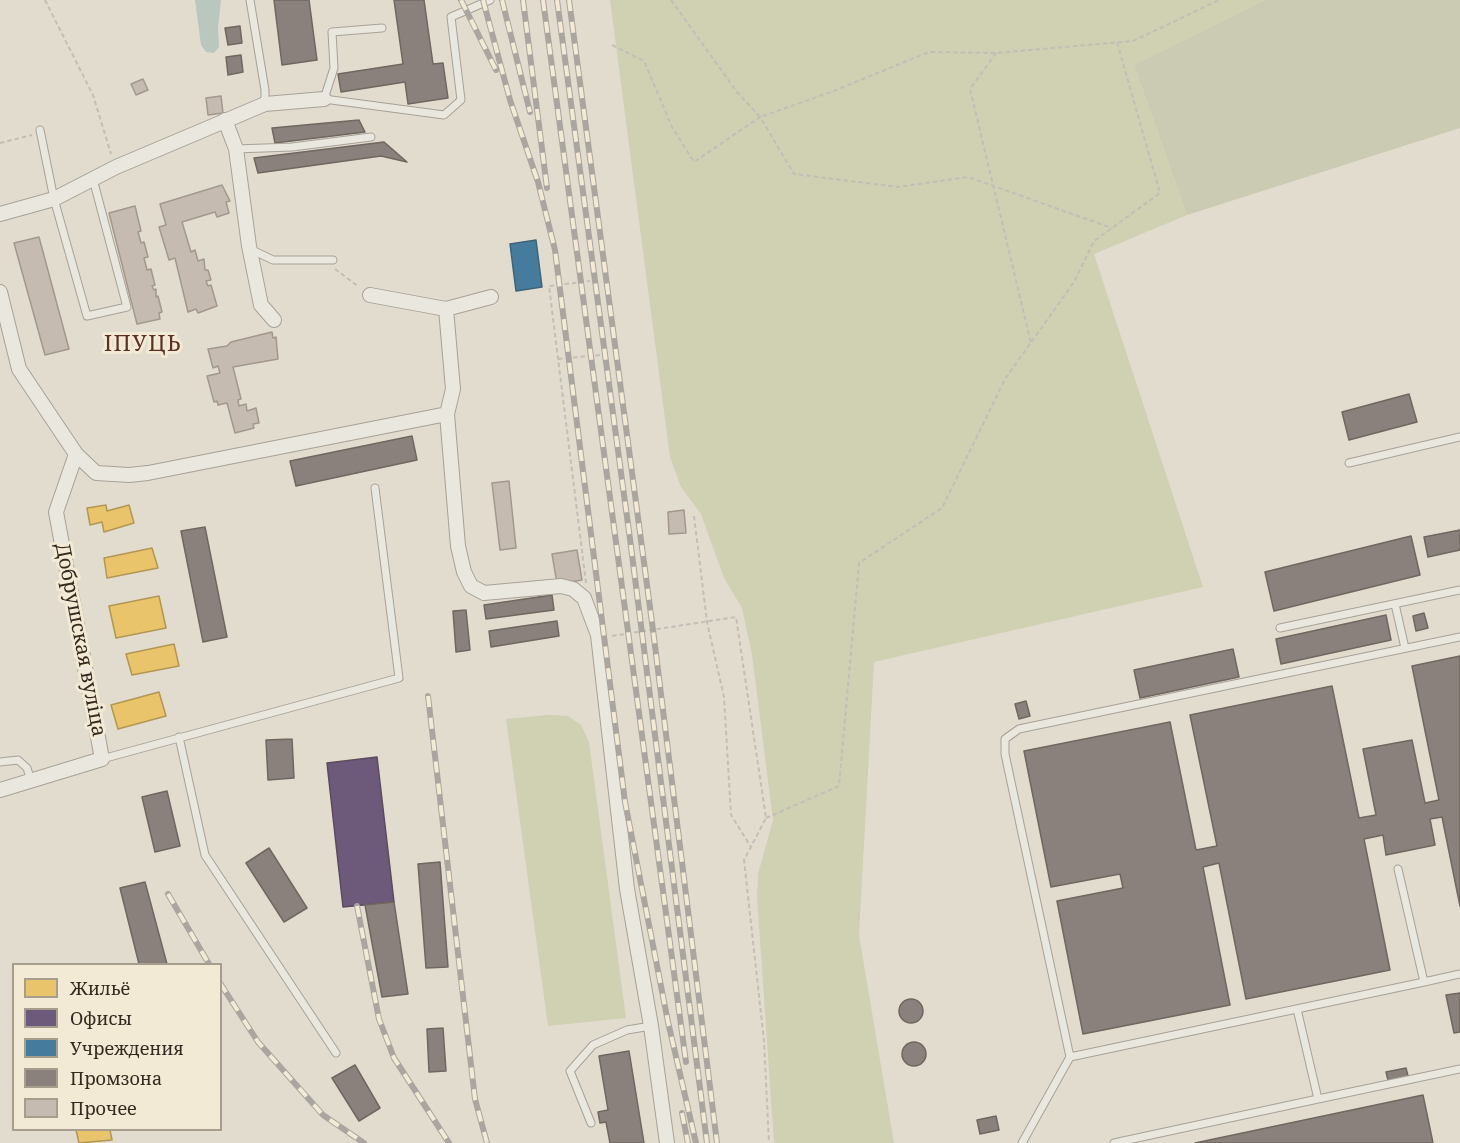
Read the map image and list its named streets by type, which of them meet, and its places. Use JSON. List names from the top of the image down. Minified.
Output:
{"streets":{"street":["Добрушская вуліца"]},"districts":["ІПУЦЬ"],"legend":["Жильё","Офисы","Учреждения","Промзона","Прочее"]}
